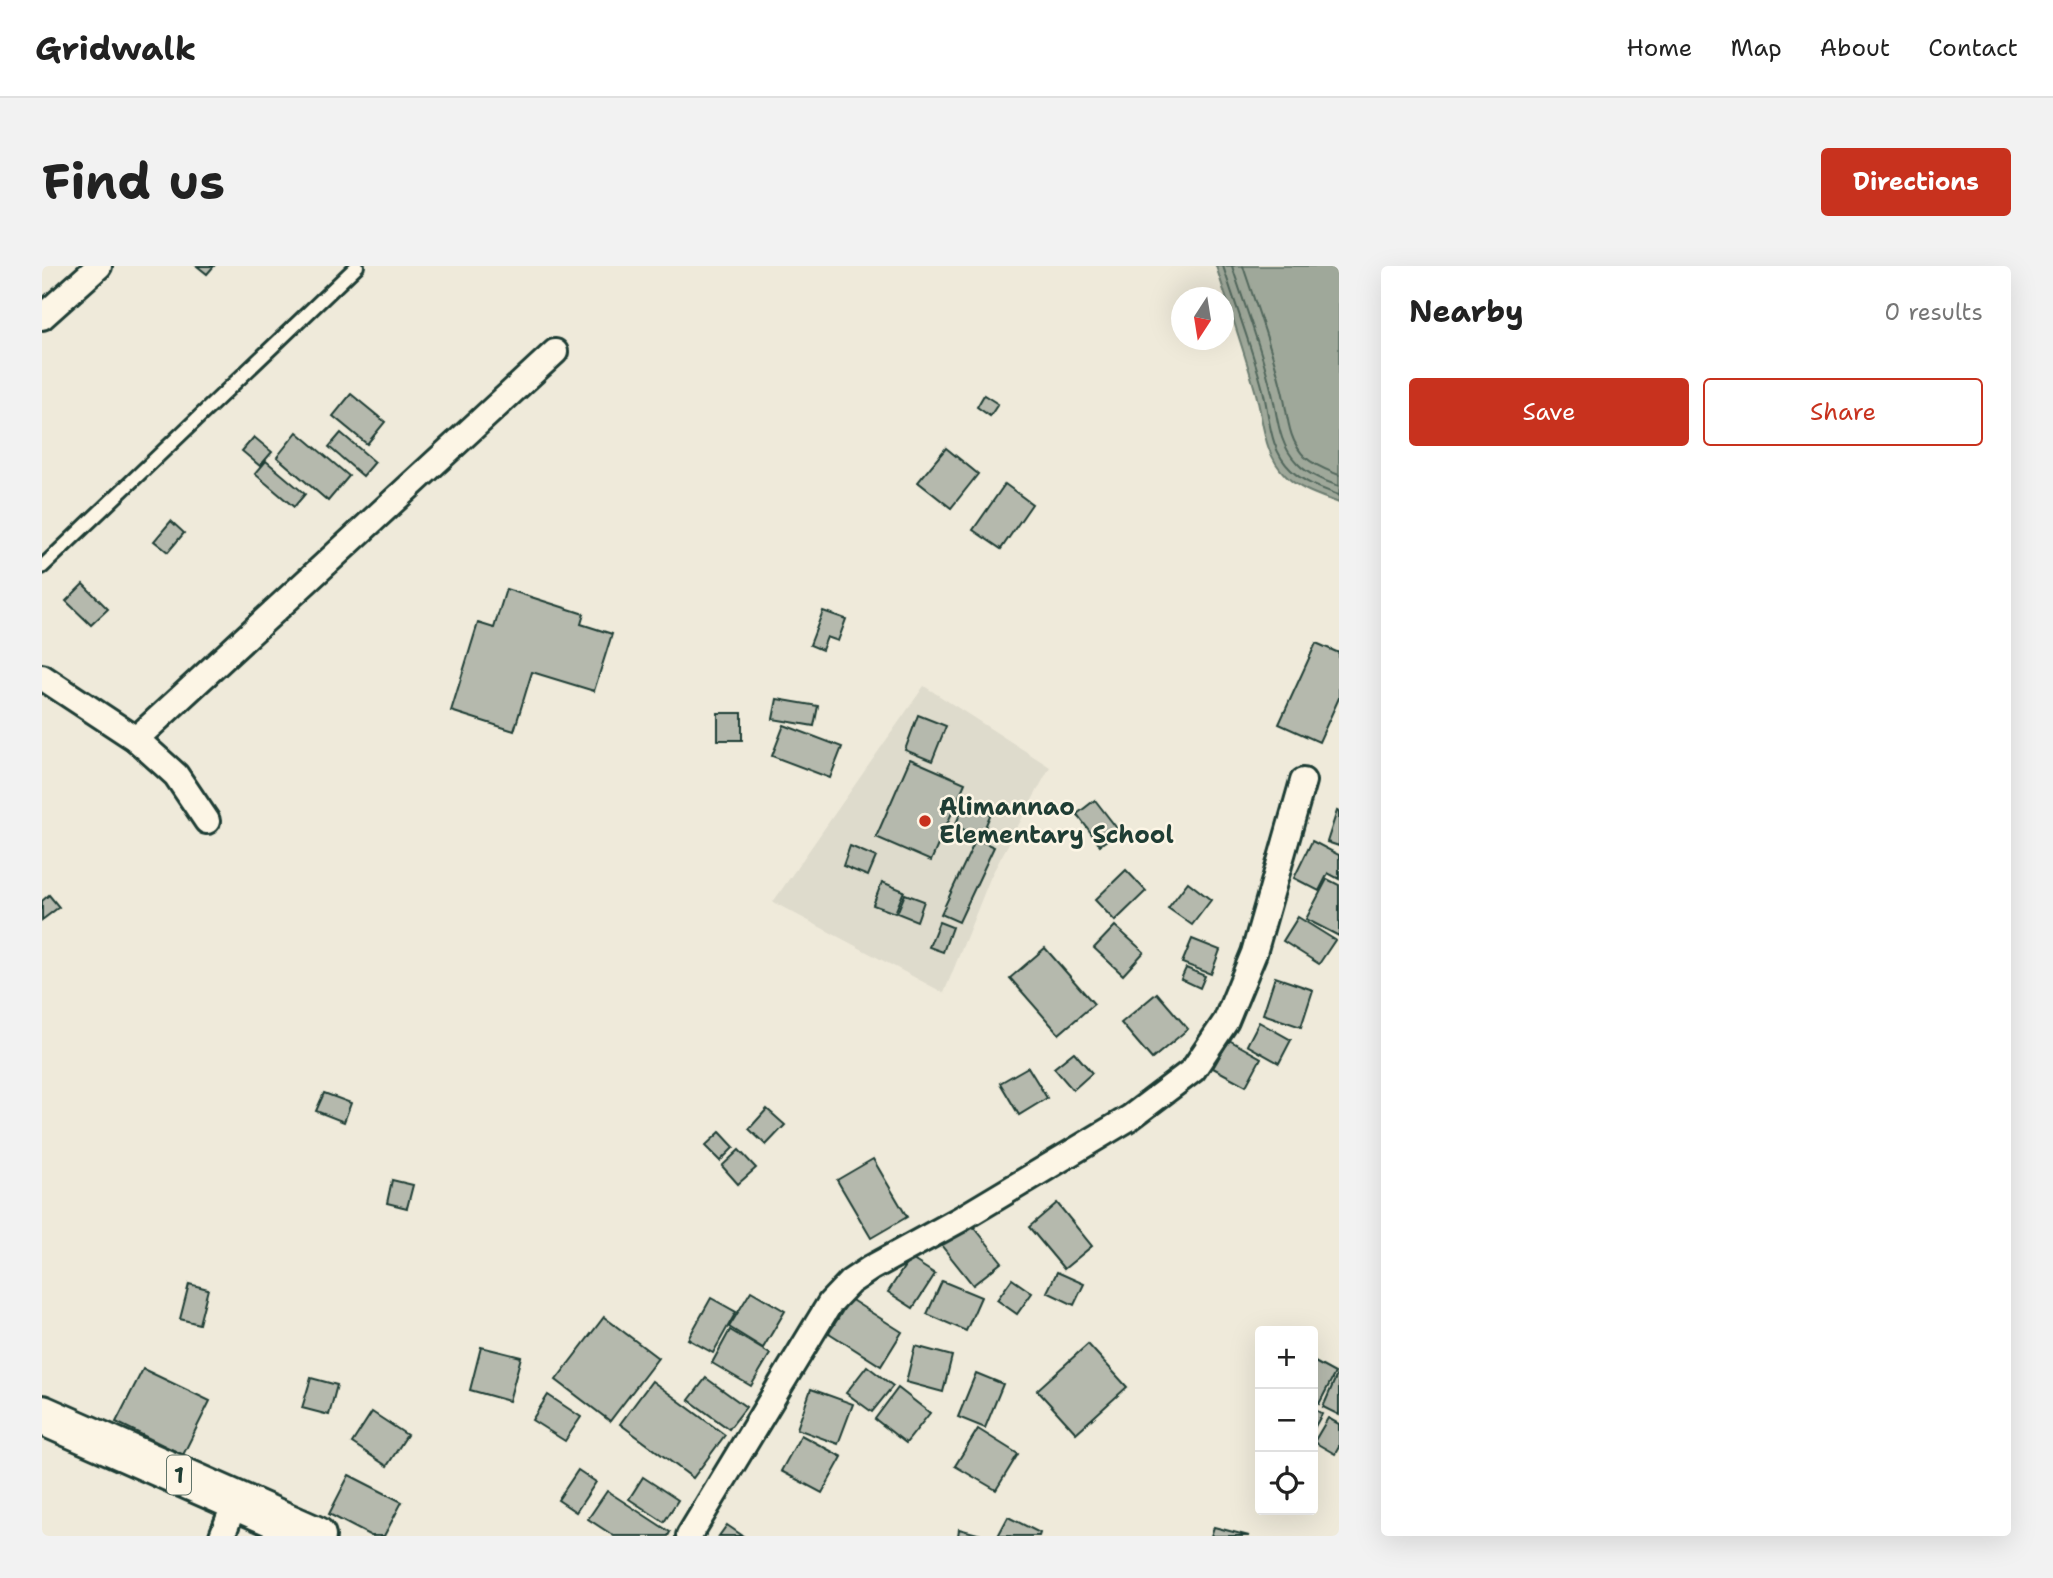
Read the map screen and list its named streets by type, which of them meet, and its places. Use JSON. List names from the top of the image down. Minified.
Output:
{"streets":{"highway":["1"]},"places":["Alimannao Elementary School"],"north":"bottom","page":{"header":"Gridwalk","nav":["Home","Map","About","Contact"],"buttons":["Directions",["Save","Share"]],"title":"Find us","heading":["Nearby","0 results"],"map_buttons":["+","−"]}}
